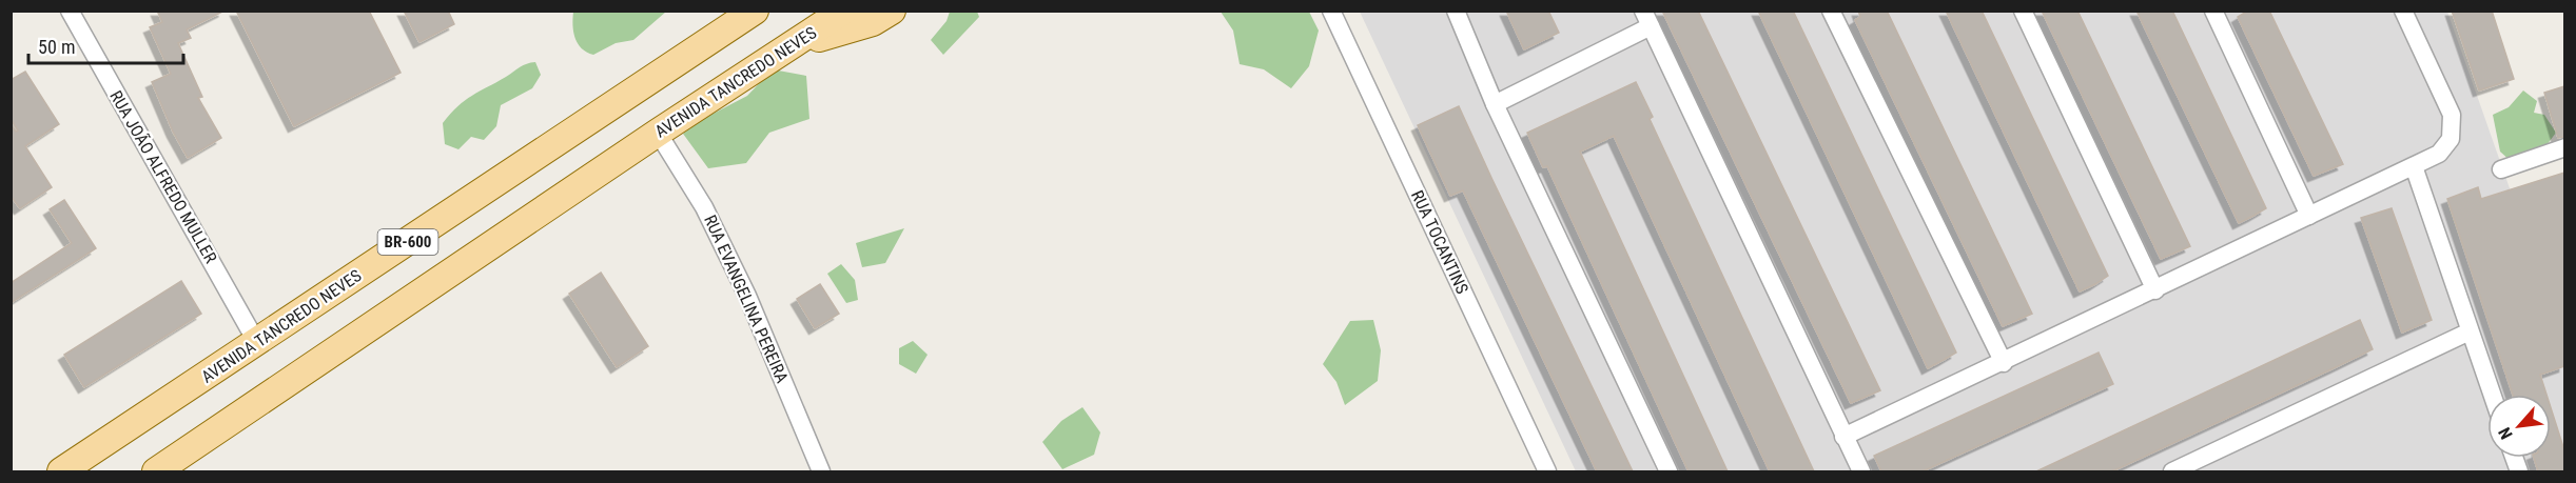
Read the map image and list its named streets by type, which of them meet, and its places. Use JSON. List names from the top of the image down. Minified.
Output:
{"streets":{"main road":["AVENIDA TANCREDO NEVES","BR-600"],"street":["RUA JOÃO ALFREDO MULLER","RUA TOCANTINS","RUA EVANGELINA PEREIRA"]},"crossings":[["AVENIDA TANCREDO NEVES","RUA JOÃO ALFREDO MULLER"],["AVENIDA TANCREDO NEVES","RUA EVANGELINA PEREIRA"]],"scale_bar":"50 m","north":"bottom left"}
